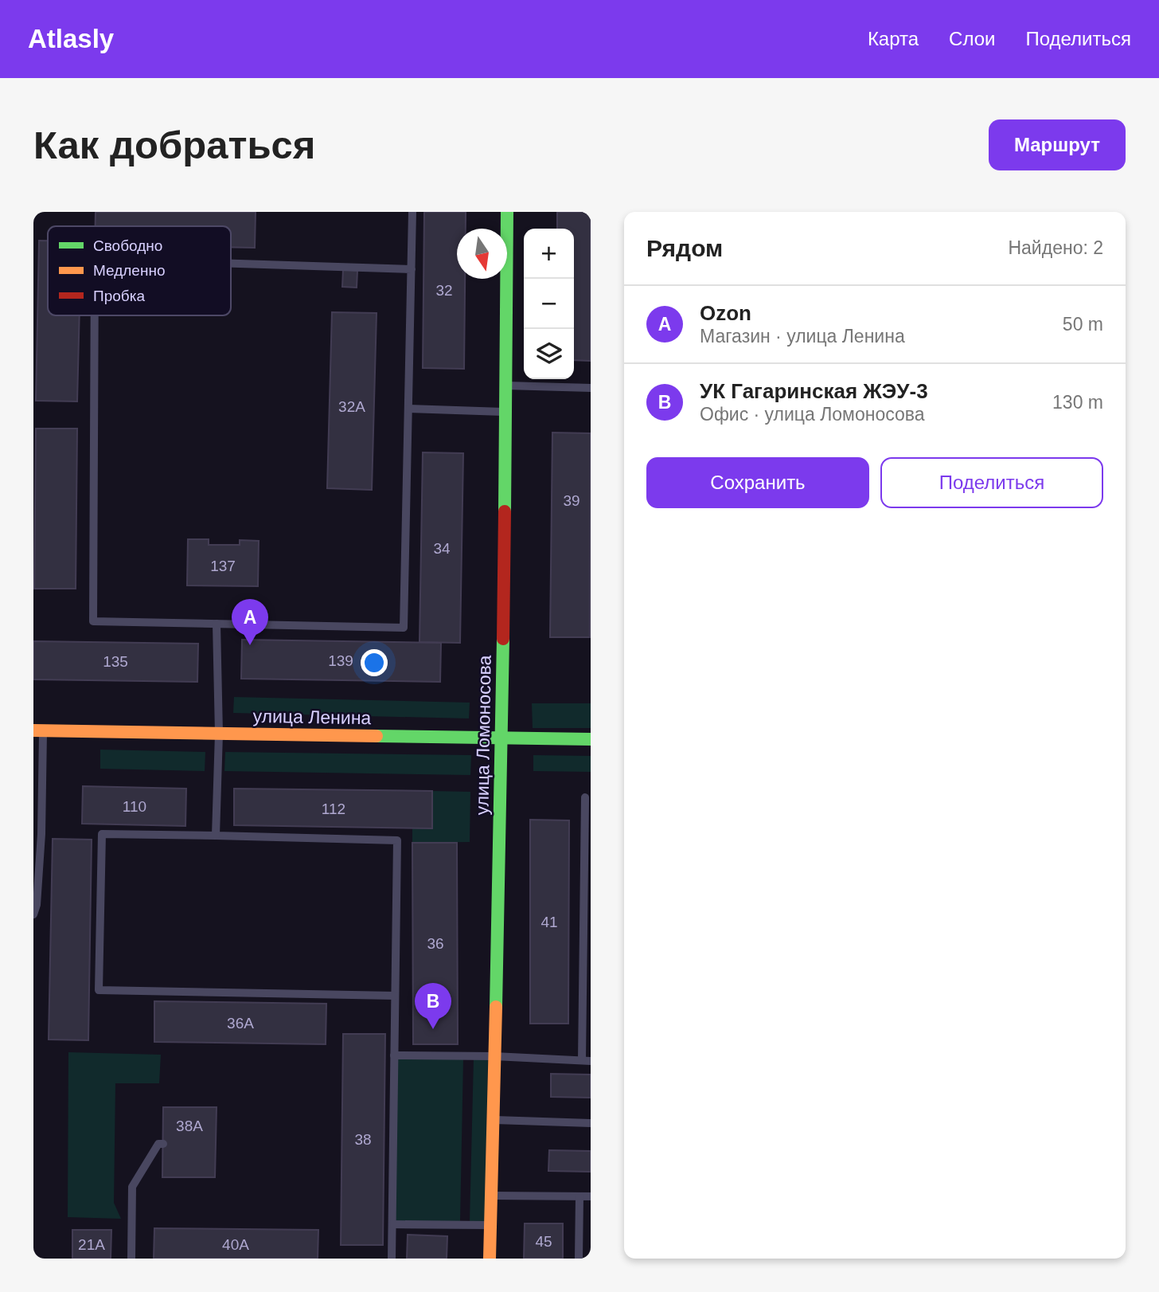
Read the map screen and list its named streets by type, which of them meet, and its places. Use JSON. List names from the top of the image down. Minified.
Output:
{"streets":{"street":["улица Ленина","улица Ломоносова"]},"crossings":[["улица Ленина","улица Ломоносова"]],"house_numbers":["32","32А","39","34","137","139","135","110","112","41","36","36А","38А","38","45","21А","40А"],"legend":["Свободно","Медленно","Пробка"],"north":"bottom","page":{"header":"Atlasly","nav":["Карта","Слои","Поделиться"],"buttons":["Маршрут",["Сохранить","Поделиться"]],"title":"Как добраться","heading":["Рядом","Найдено: 2"],"map_buttons":["+","−"],"list":[{"mark":"A","name":"Ozon","note":"Магазин · улица Ленина","value":"50 m"},{"mark":"B","name":"УК Гагаринская ЖЭУ-3","note":"Офис · улица Ломоносова","value":"130 m"}],"pins":["A","B"]}}
